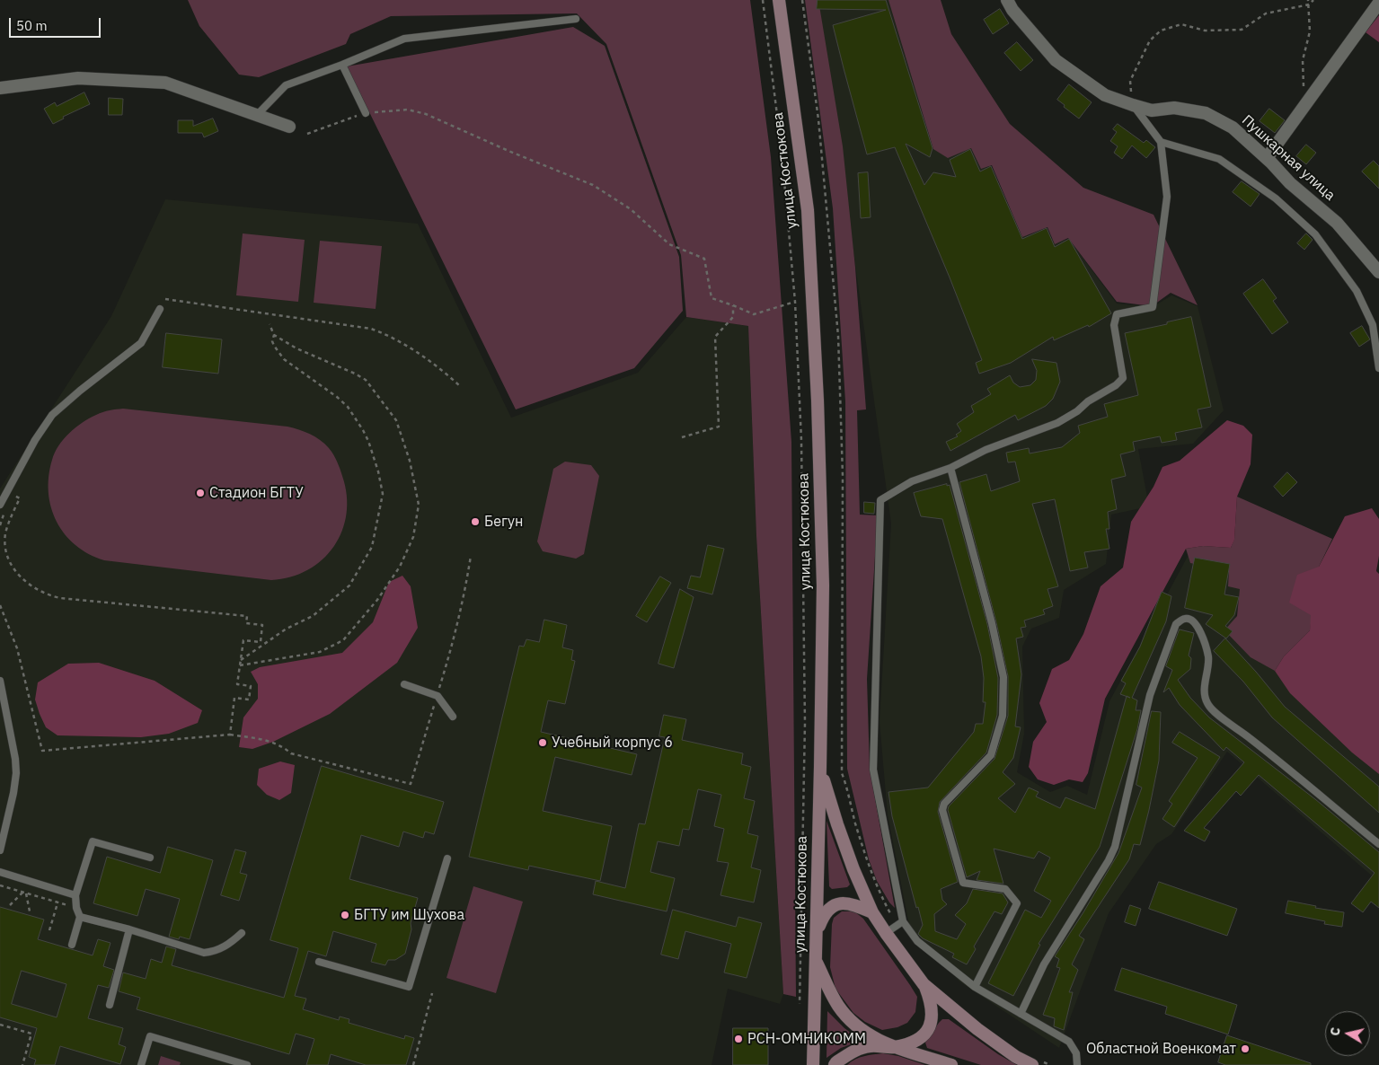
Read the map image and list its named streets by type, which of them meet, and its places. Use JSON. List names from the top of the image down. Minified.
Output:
{"streets":{"main road":["улица Костюкова"],"street":["Пушкарная улица"]},"places":["Стадион БГТУ","Бегун","Учебный корпус 6","БГТУ им Шухова","РСН-ОМНИКОММ","Областной Военкомат"],"scale_bar":"50 m","north":"left"}
